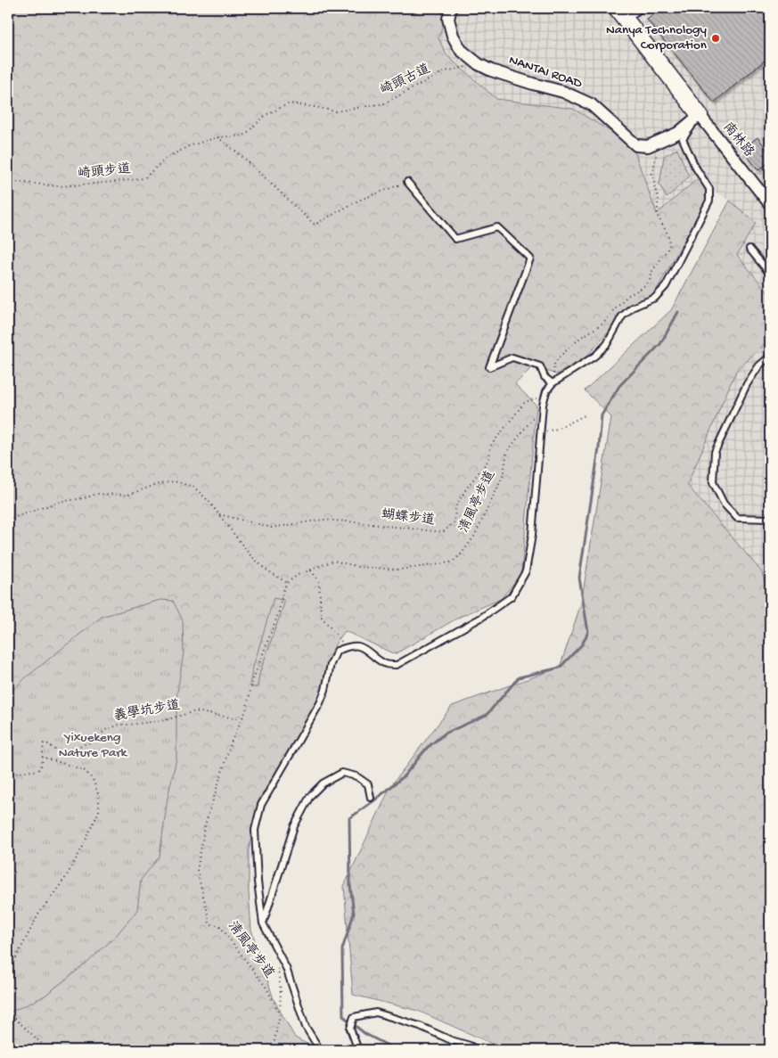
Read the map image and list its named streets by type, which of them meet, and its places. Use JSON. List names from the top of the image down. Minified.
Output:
{"streets":{"street":["NANTAI ROAD","南林路"],"path":["崎頭古道","崎頭步道","清風亭步道","蝴蝶步道","義學坑步道"]},"crossings":[["NANTAI ROAD","崎頭古道"],["NANTAI ROAD","南林路"],["崎頭古道","崎頭步道"],["清風亭步道","義學坑步道"]],"parks":["Yixuekeng Nature Park"],"places":["Nanya Technology Corporation"]}
